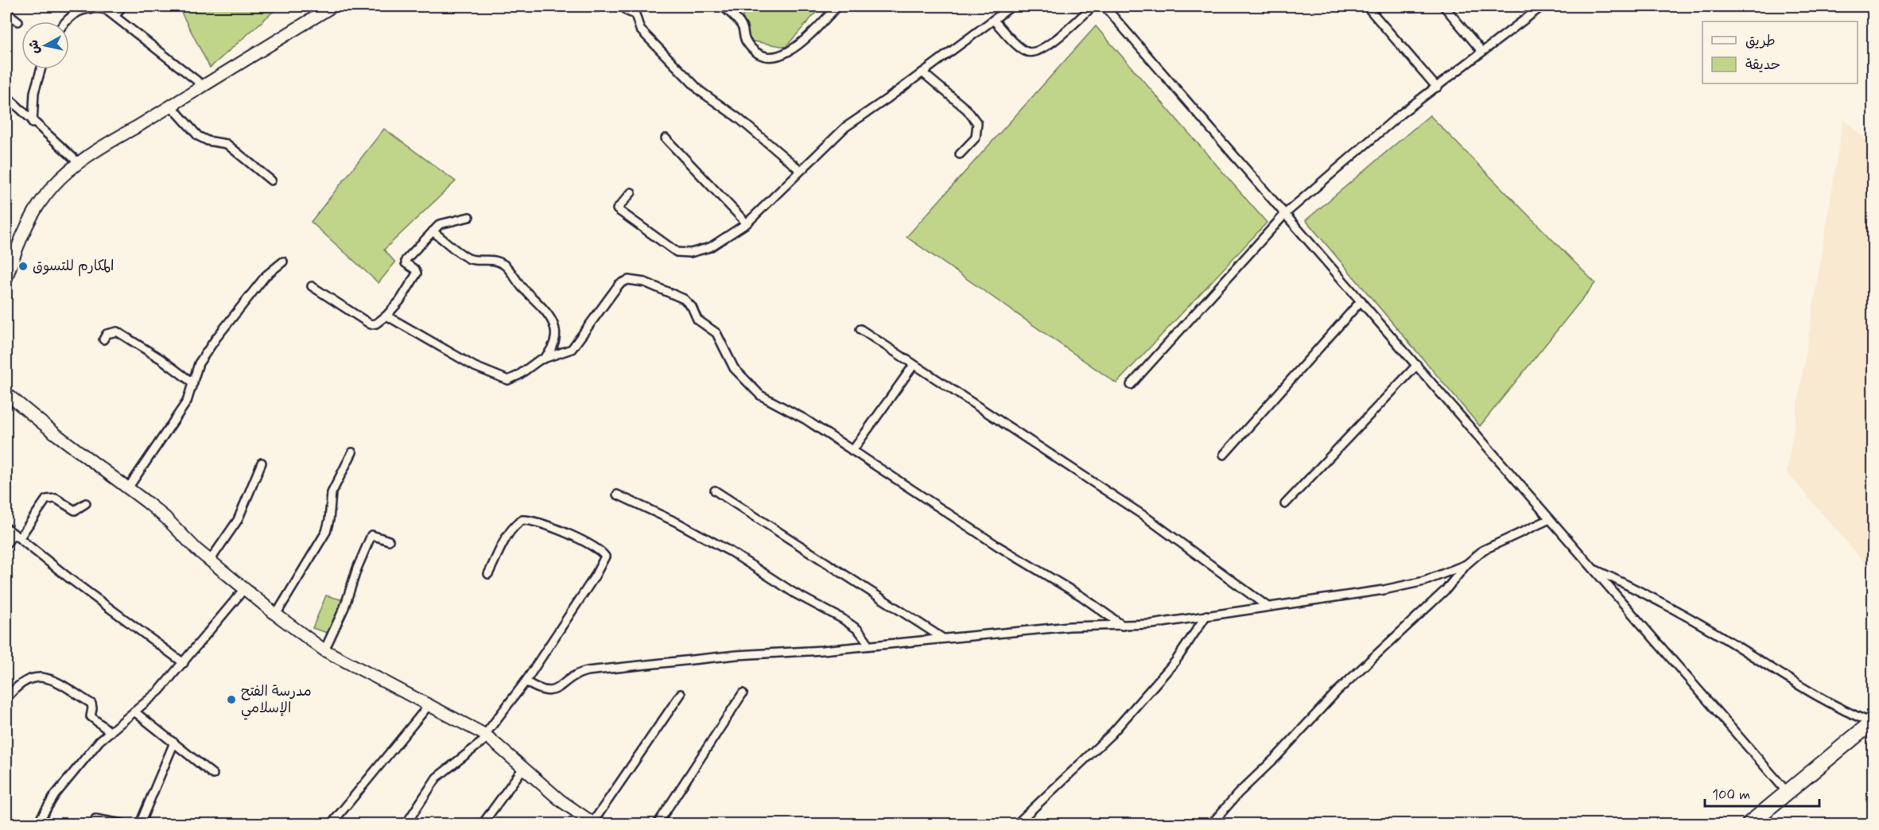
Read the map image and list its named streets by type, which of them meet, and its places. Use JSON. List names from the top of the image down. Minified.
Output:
{"places":["المكارم للتسوق","مدرسة الفتح الإسلامي"],"legend":["طريق","حديقة"],"scale_bar":"100 m","north":"left"}
